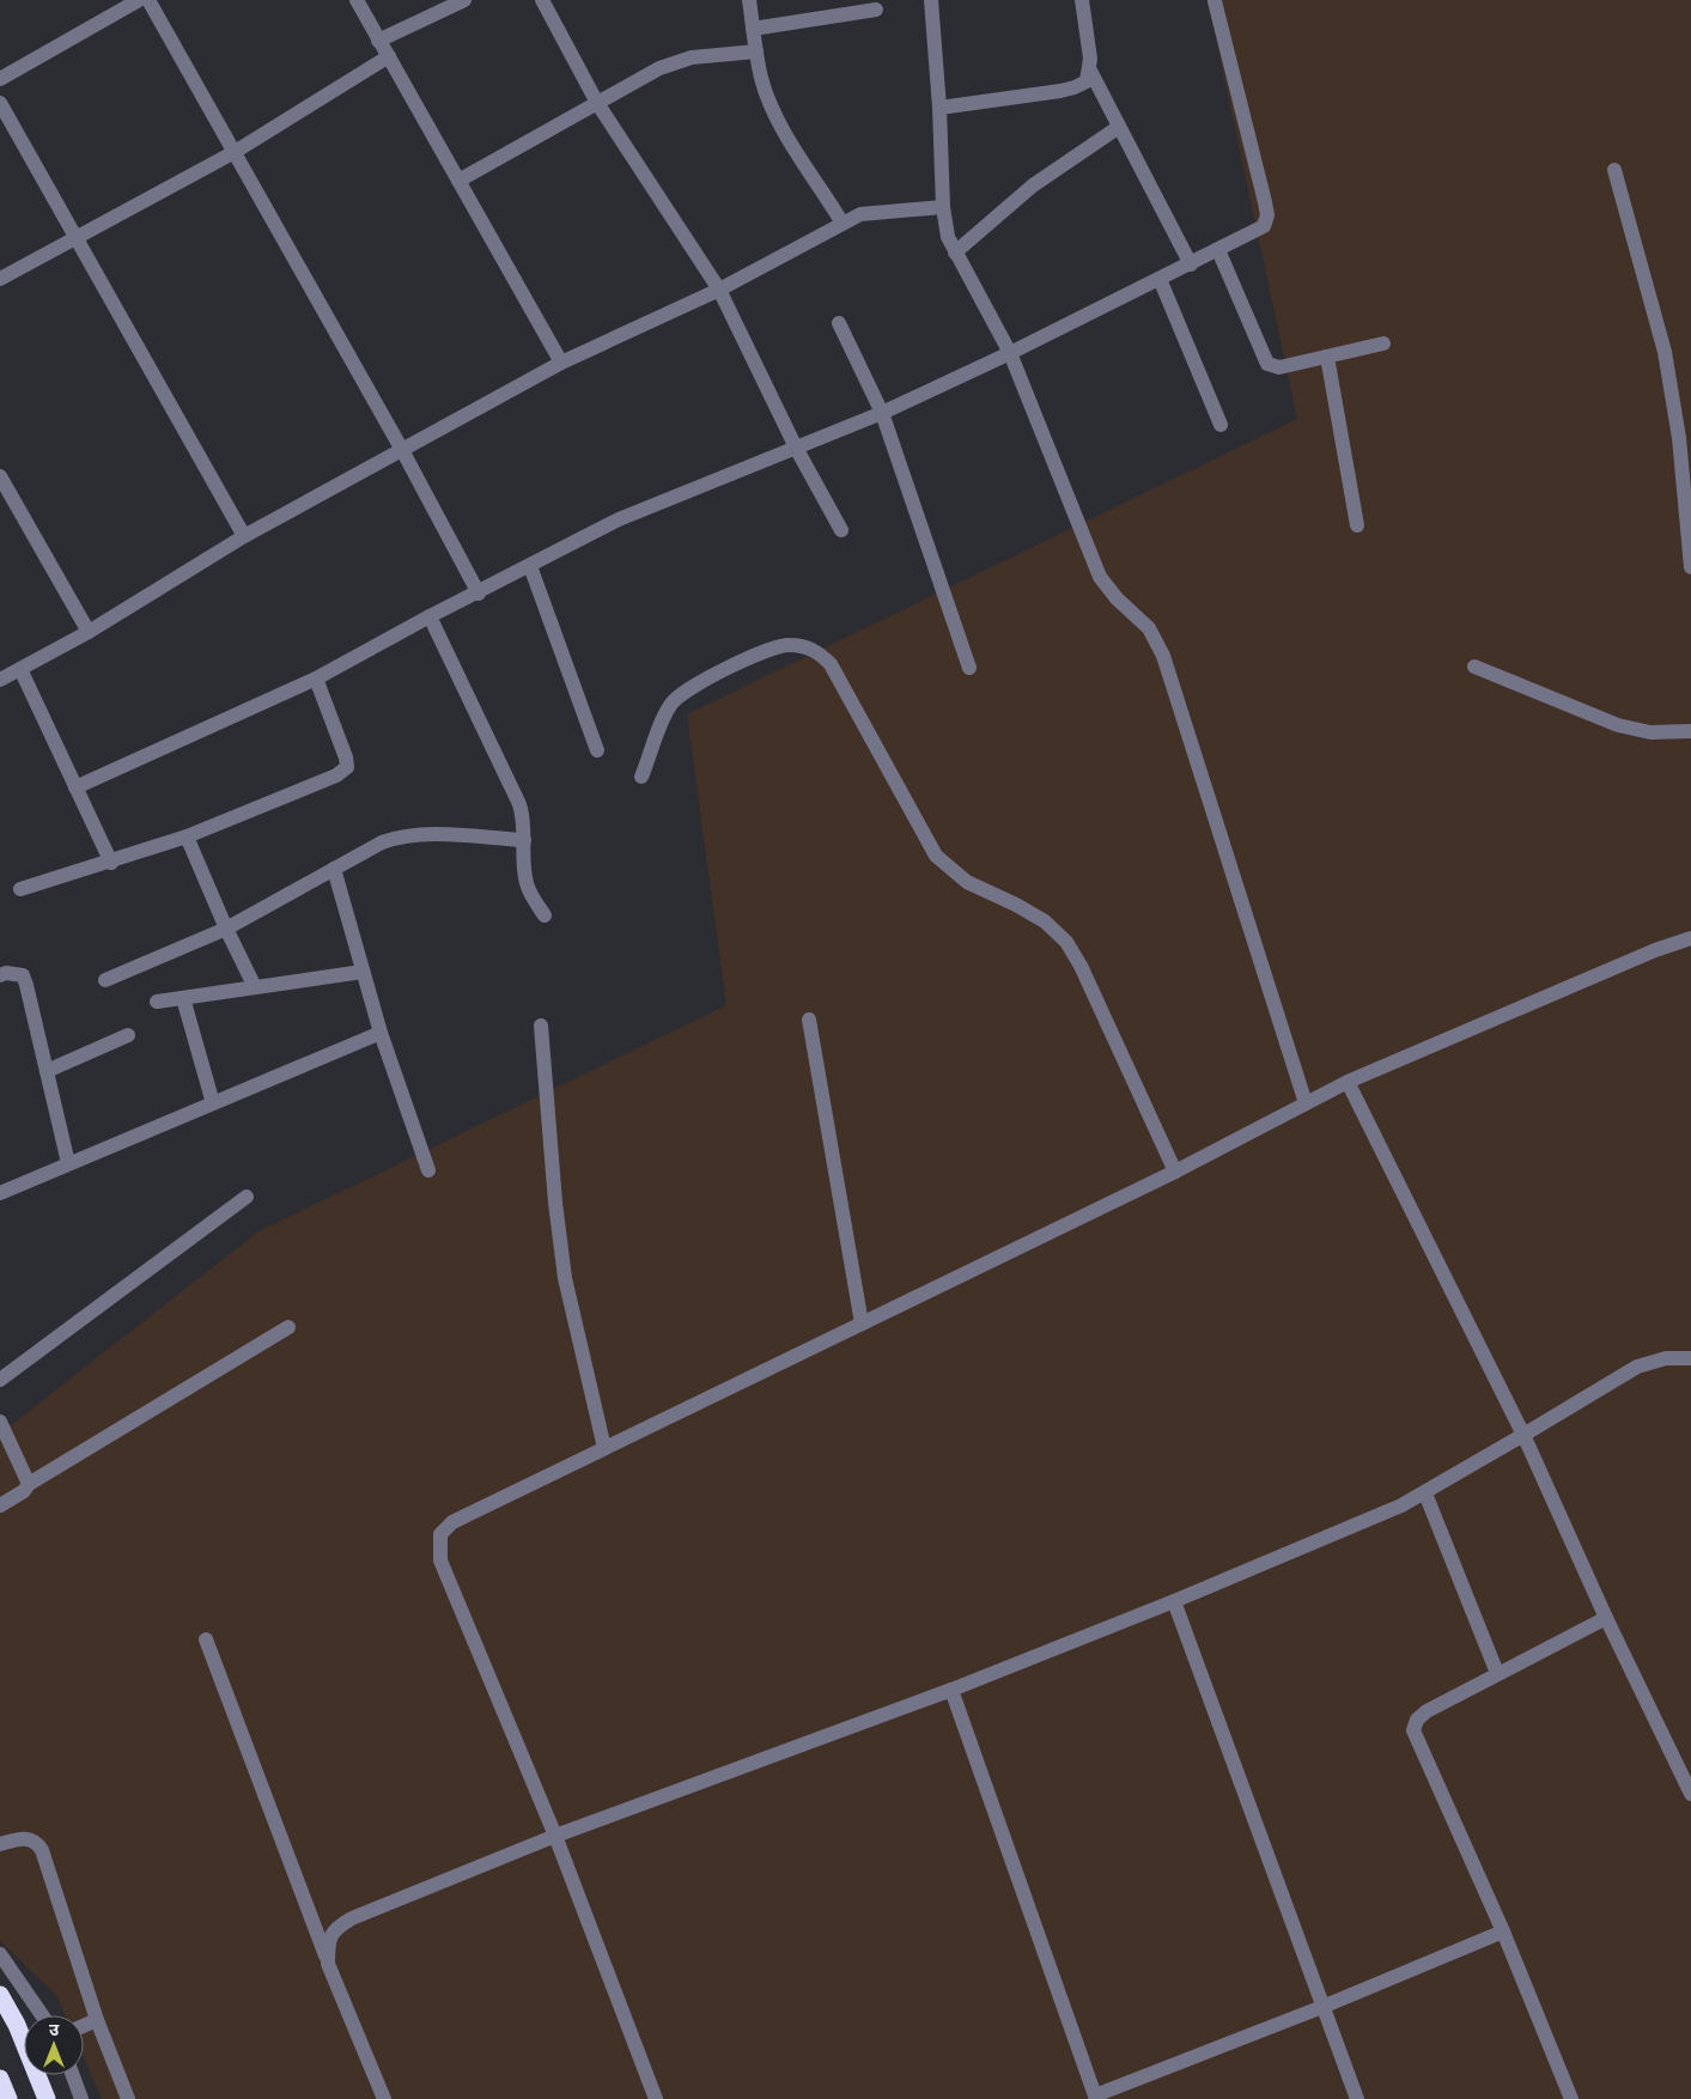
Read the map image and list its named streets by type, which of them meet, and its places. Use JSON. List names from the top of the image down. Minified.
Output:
{"north":"top"}
